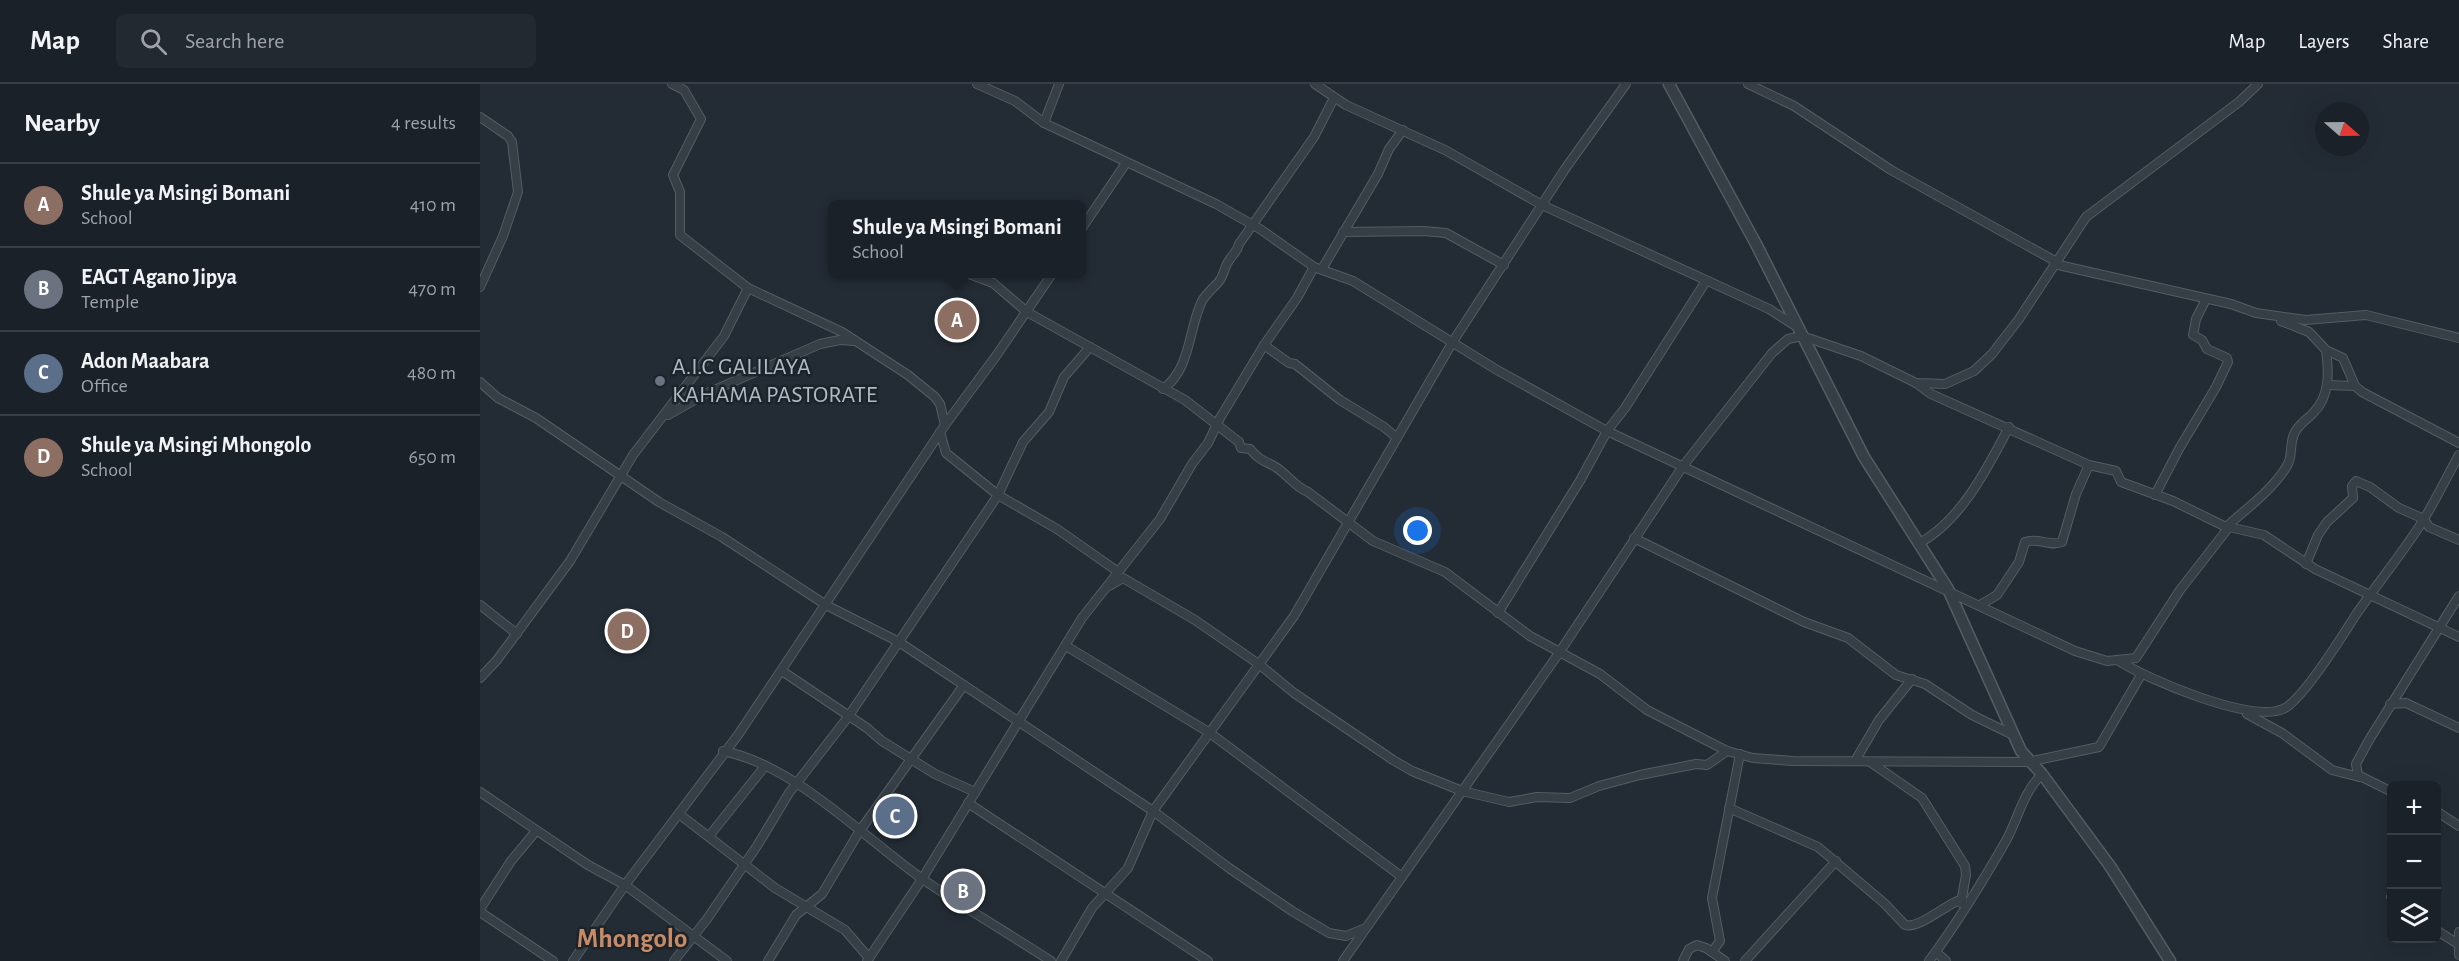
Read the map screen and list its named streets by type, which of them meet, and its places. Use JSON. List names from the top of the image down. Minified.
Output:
{"districts":["Mhongolo"],"places":["A.I.C GALILAYA KAHAMA PASTORATE"],"north":"right","page":{"header":"Map","search":"Search here","nav":["Map","Layers","Share"],"heading":["Nearby","4 results"],"list":[{"mark":"A","name":"Shule ya Msingi Bomani","note":"School","value":"410 m"},{"mark":"B","name":"EAGT Agano Jipya","note":"Temple","value":"470 m"},{"mark":"C","name":"Adon Maabara","note":"Office","value":"480 m"},{"mark":"D","name":"Shule ya Msingi Mhongolo","note":"School","value":"650 m"}],"popup":["Shule ya Msingi Bomani","School"],"pins":["A","D","C","B"],"map_buttons":["+","−"]}}
